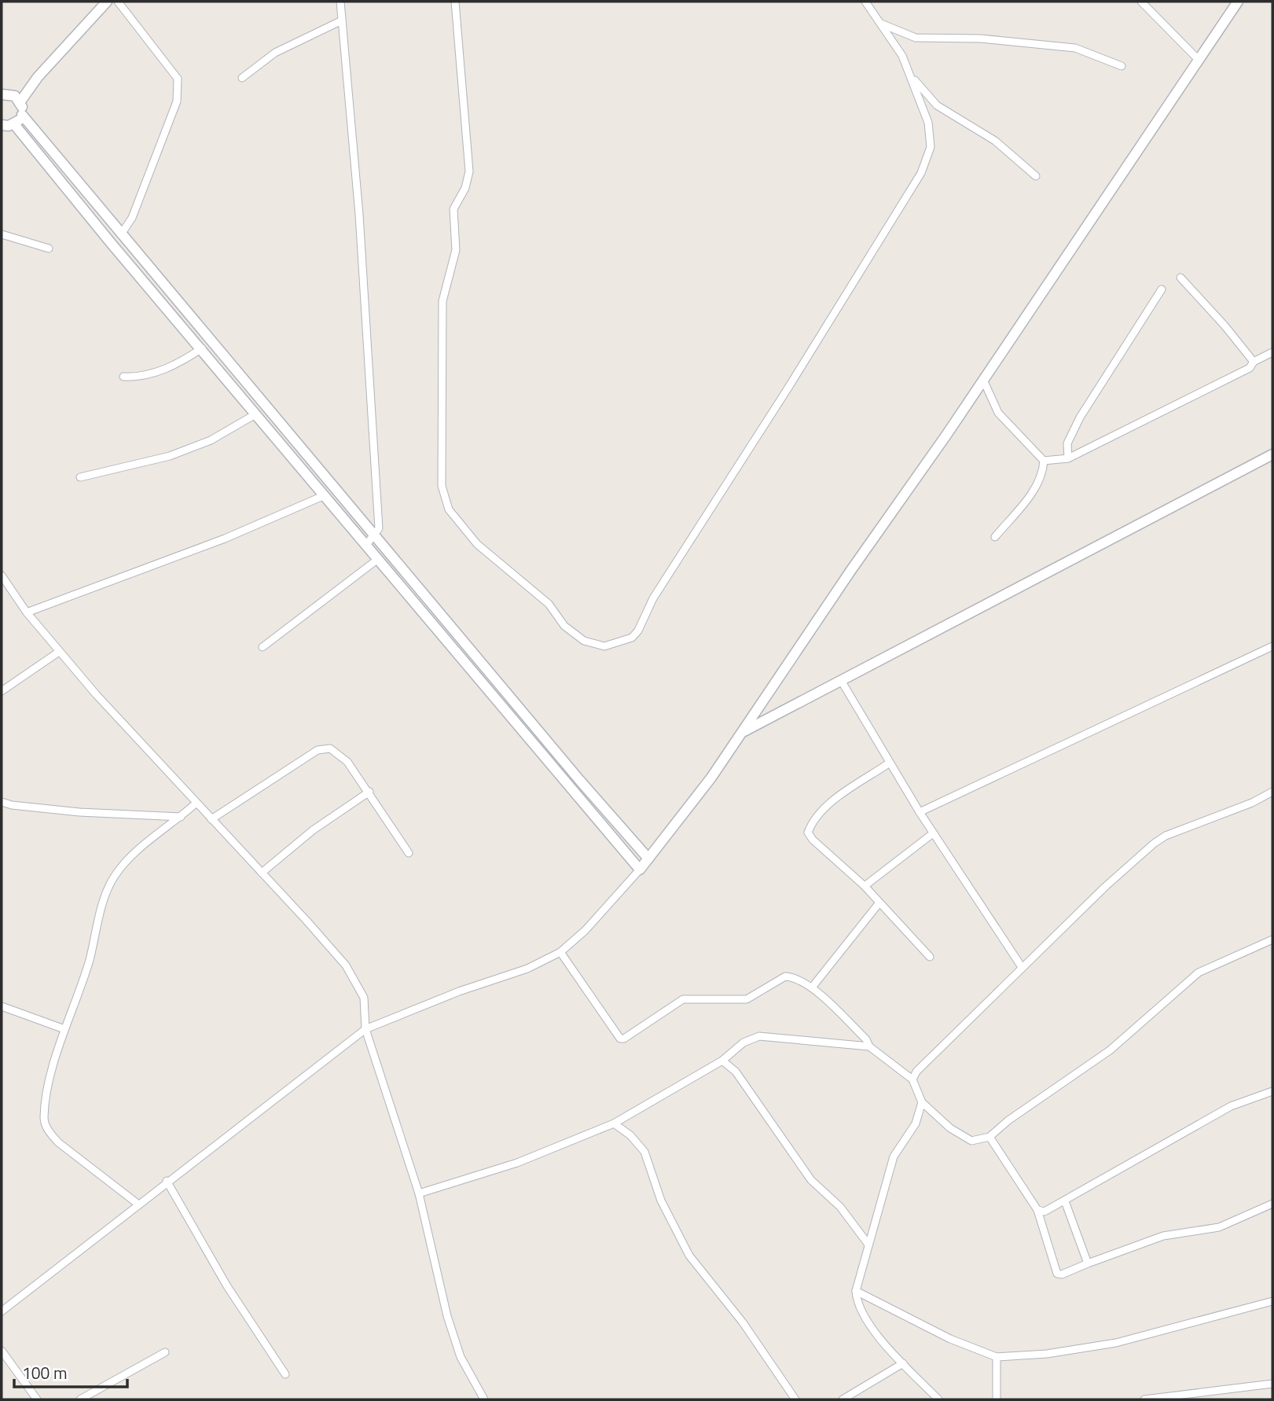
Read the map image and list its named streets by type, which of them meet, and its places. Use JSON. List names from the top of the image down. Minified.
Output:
{"scale_bar":"100 m"}
